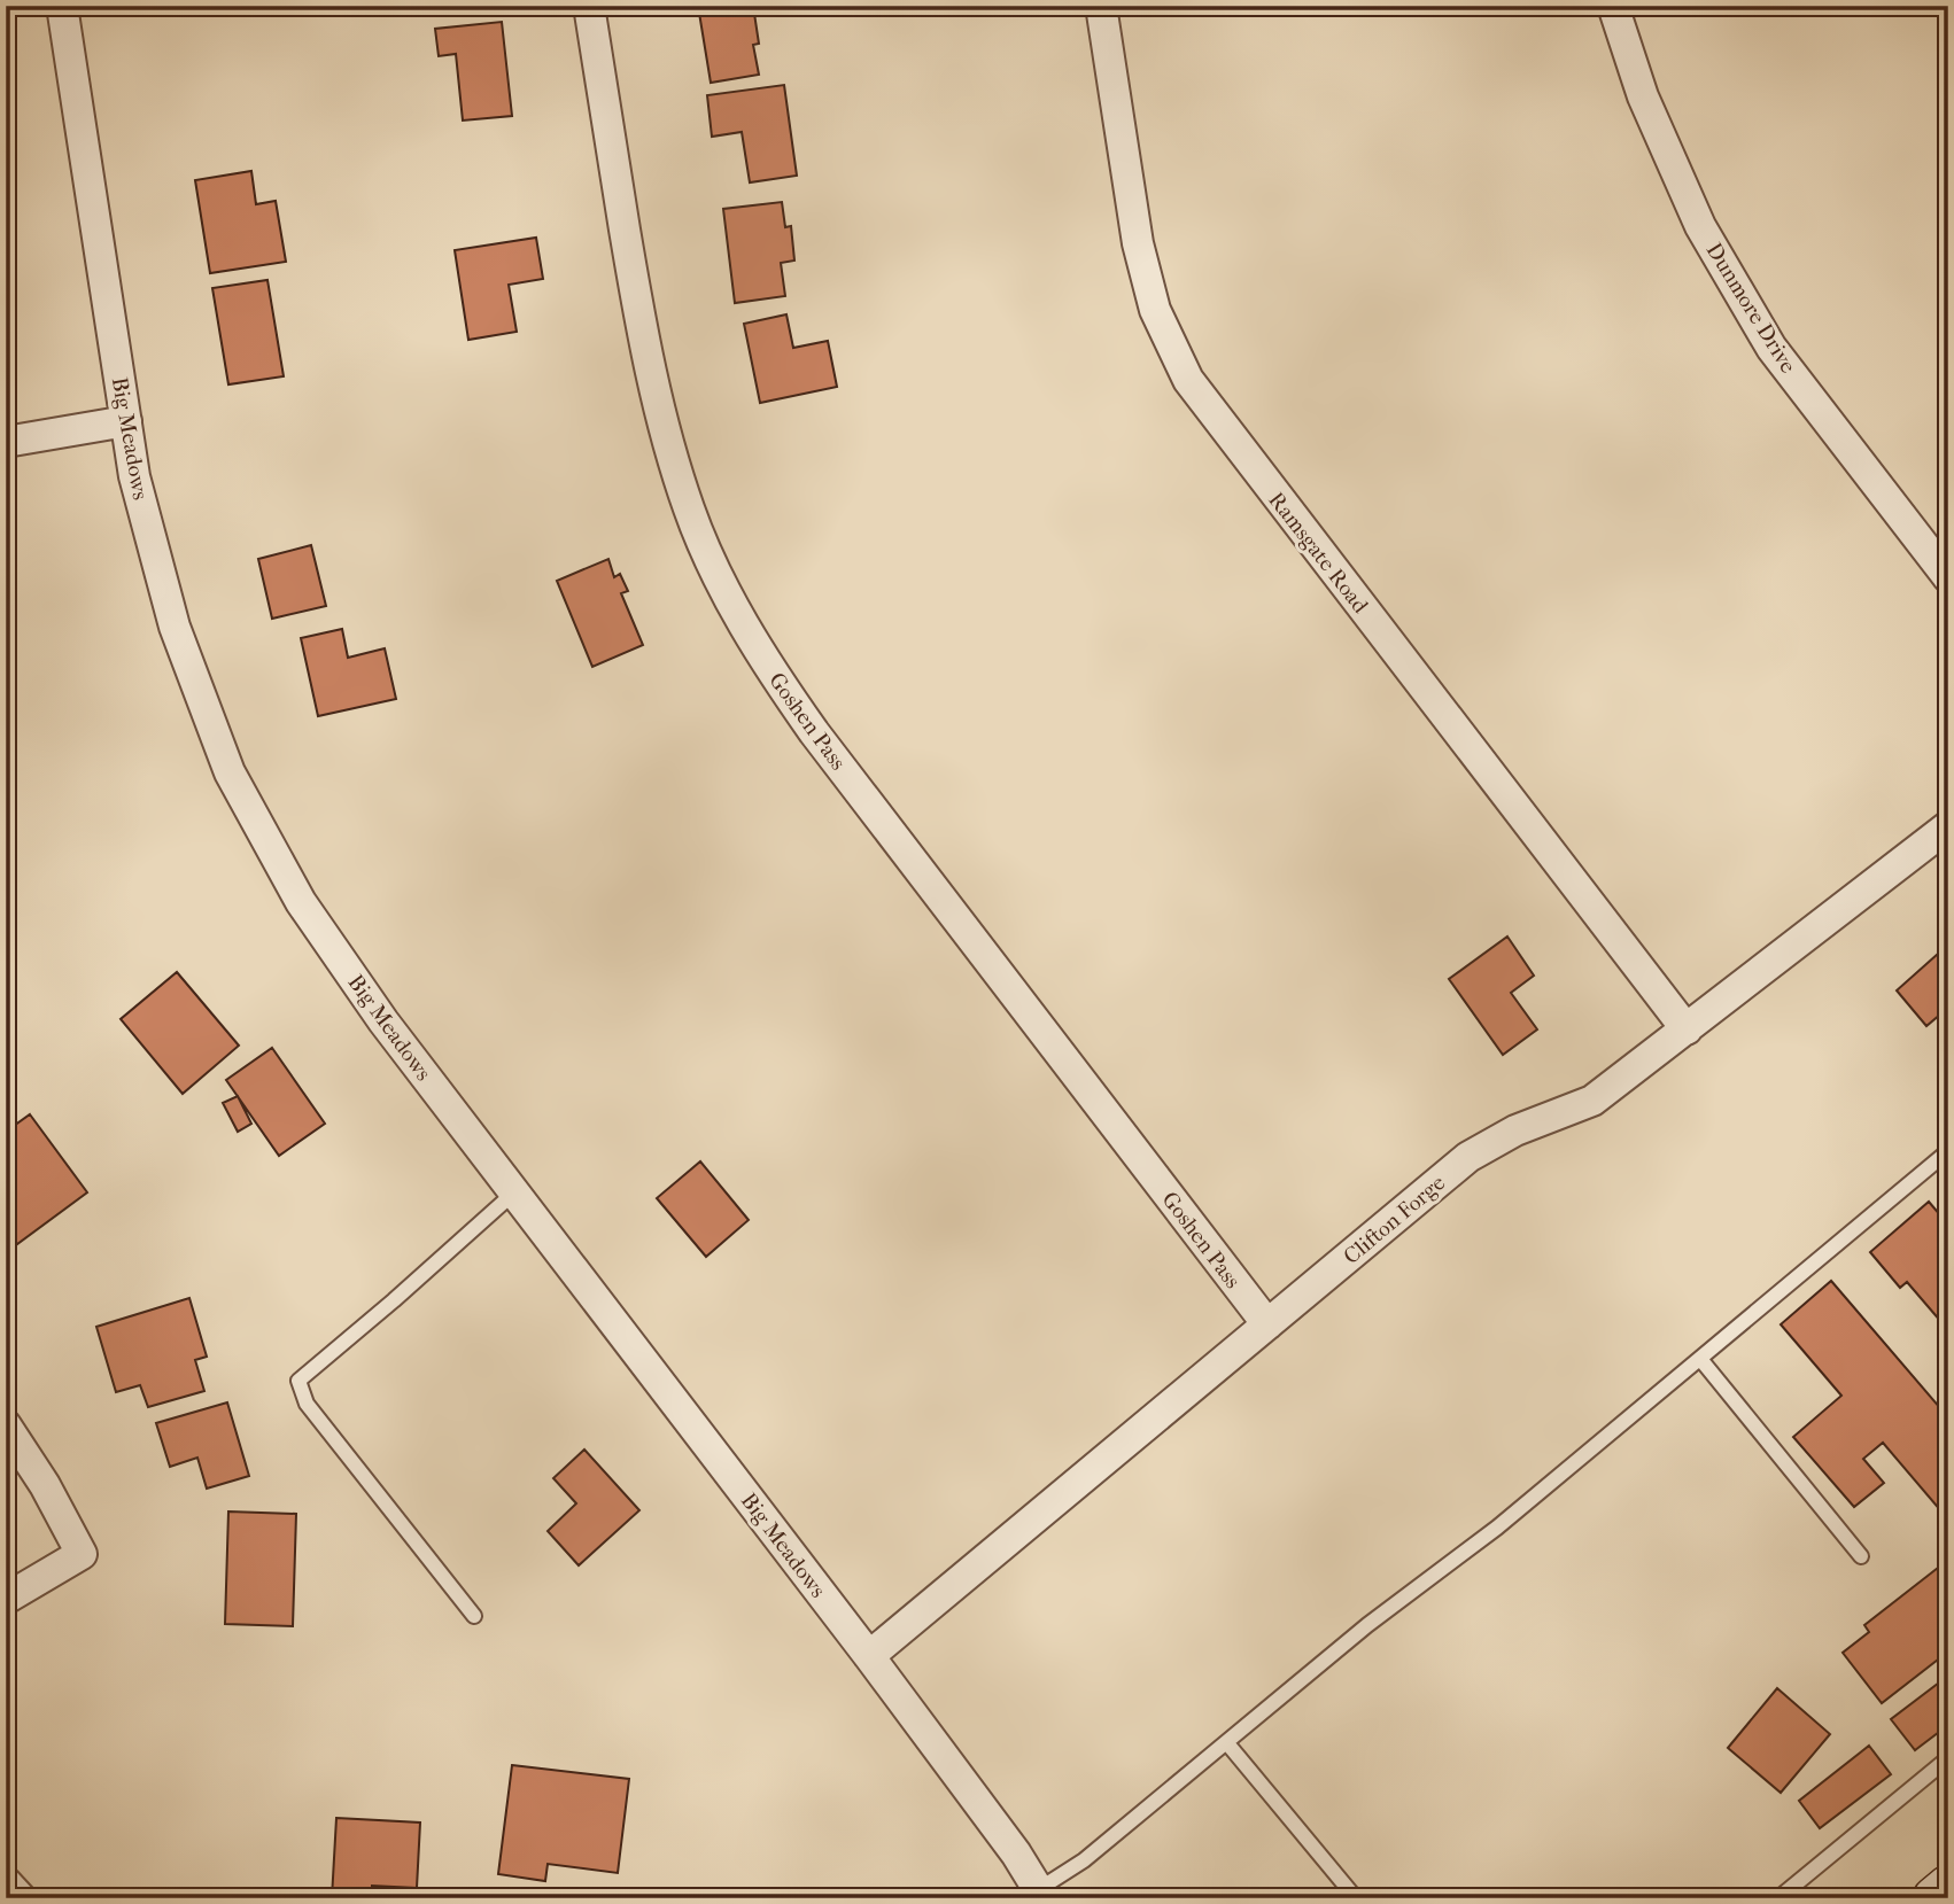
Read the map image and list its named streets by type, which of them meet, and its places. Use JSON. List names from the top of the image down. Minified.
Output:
{"streets":{"street":["Dunmore Drive","Big Meadows","Ramsgate Road","Goshen Pass","Clifton Forge"]},"crossings":[["Big Meadows","Clifton Forge"],["Ramsgate Road","Clifton Forge"],["Goshen Pass","Clifton Forge"]]}
